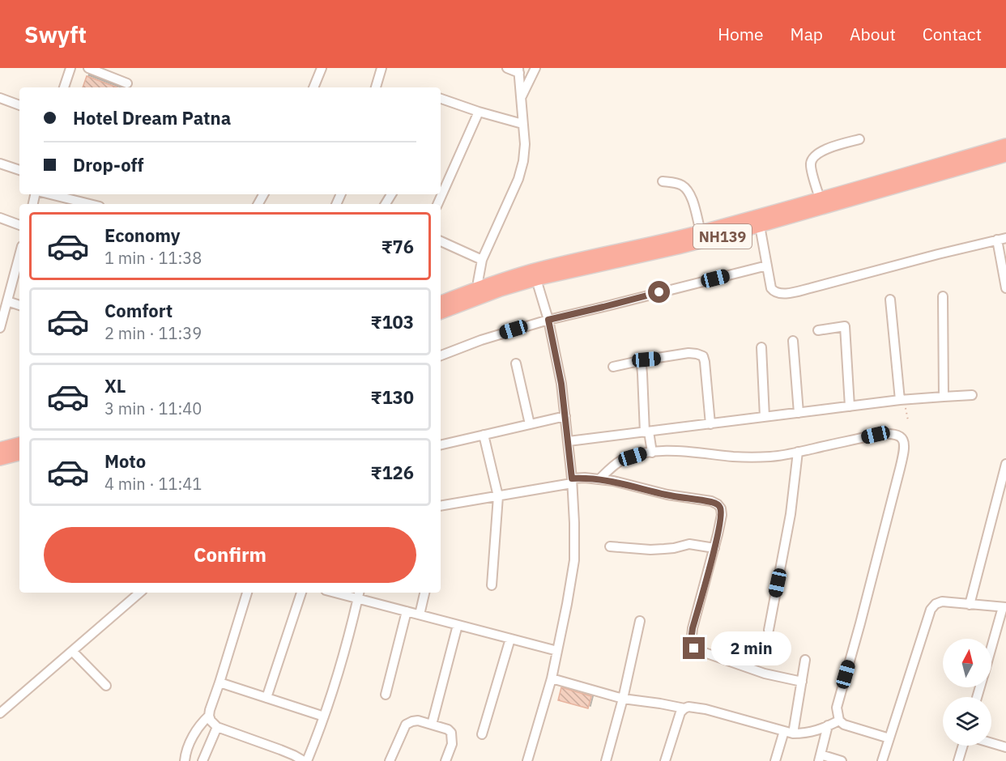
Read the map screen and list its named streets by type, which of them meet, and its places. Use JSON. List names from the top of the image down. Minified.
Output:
{"streets":{"highway":["NH139"]},"north":"top","page":{"header":"Swyft","nav":["Home","Map","About","Contact"],"banner":["Hotel Dream Patna","Drop-off"],"list":[{"name":"Economy","note":"1 min · 11:38","value":"₹76"},{"name":"Comfort","note":"2 min · 11:39","value":"₹103"},{"name":"XL","note":"3 min · 11:40","value":"₹130"},{"name":"Moto","note":"4 min · 11:41","value":"₹126"}],"buttons":"Confirm","bubble":"2 min"}}
